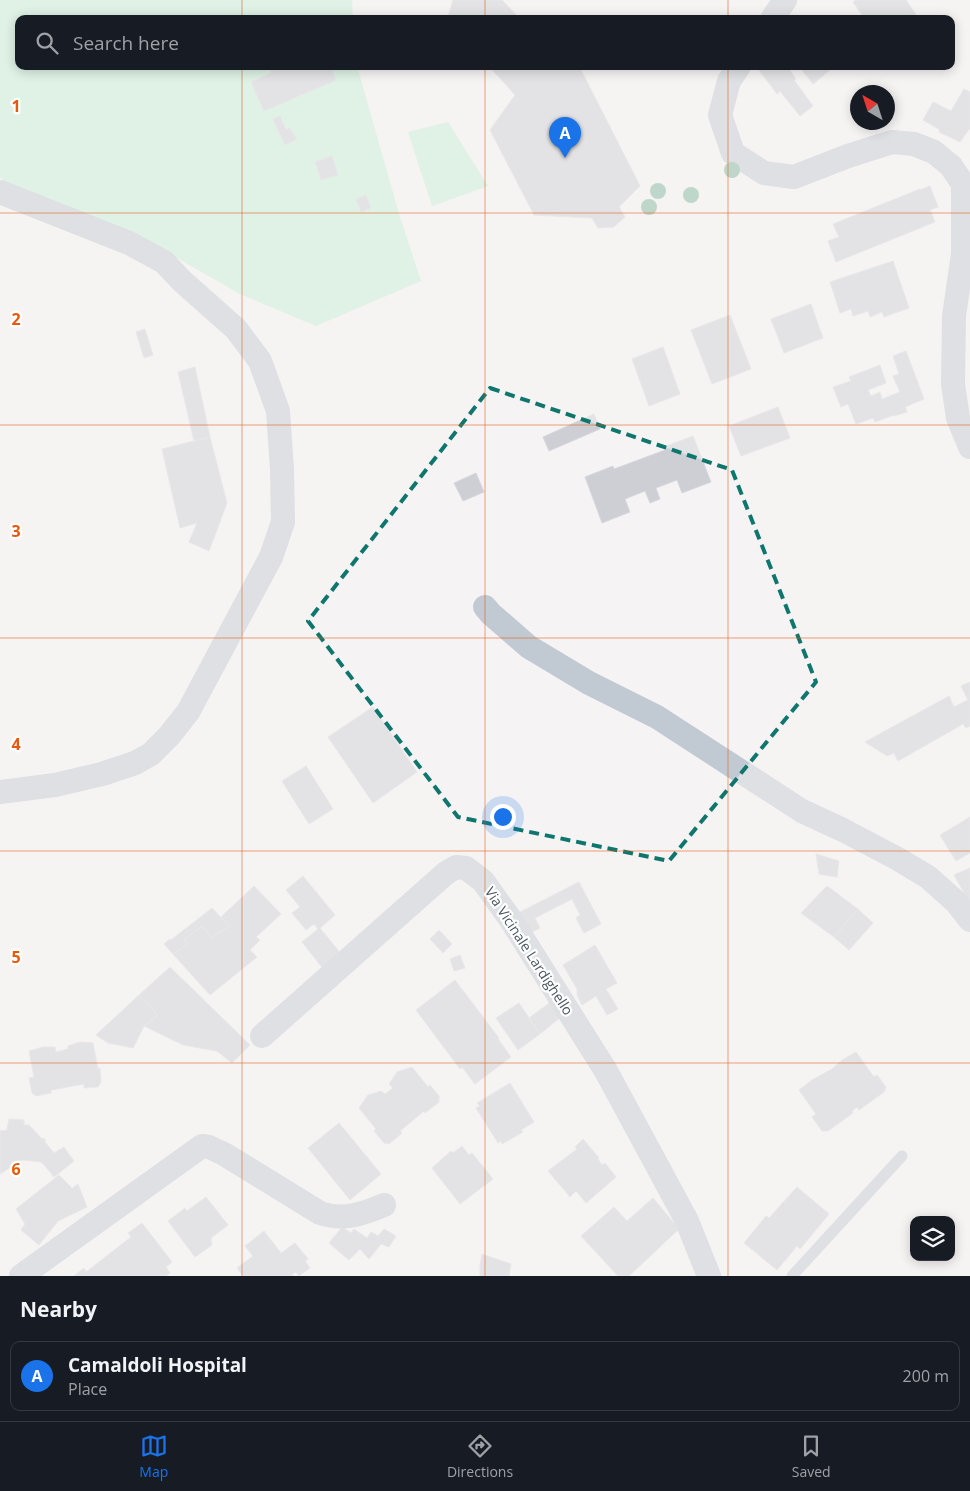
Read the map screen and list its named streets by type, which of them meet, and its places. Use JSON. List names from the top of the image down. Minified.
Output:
{"streets":{"street":["Via Vicinale Lardighello"]},"north":"top left","page":{"search":"Search here","pins":"A","heading":"Nearby","list":[{"mark":"A","name":"Camaldoli Hospital","note":"Place","value":"200 m"}],"nav":["Map","Directions","Saved"]},"grid":{"rows":["1","2","3","4","5","6"]}}
